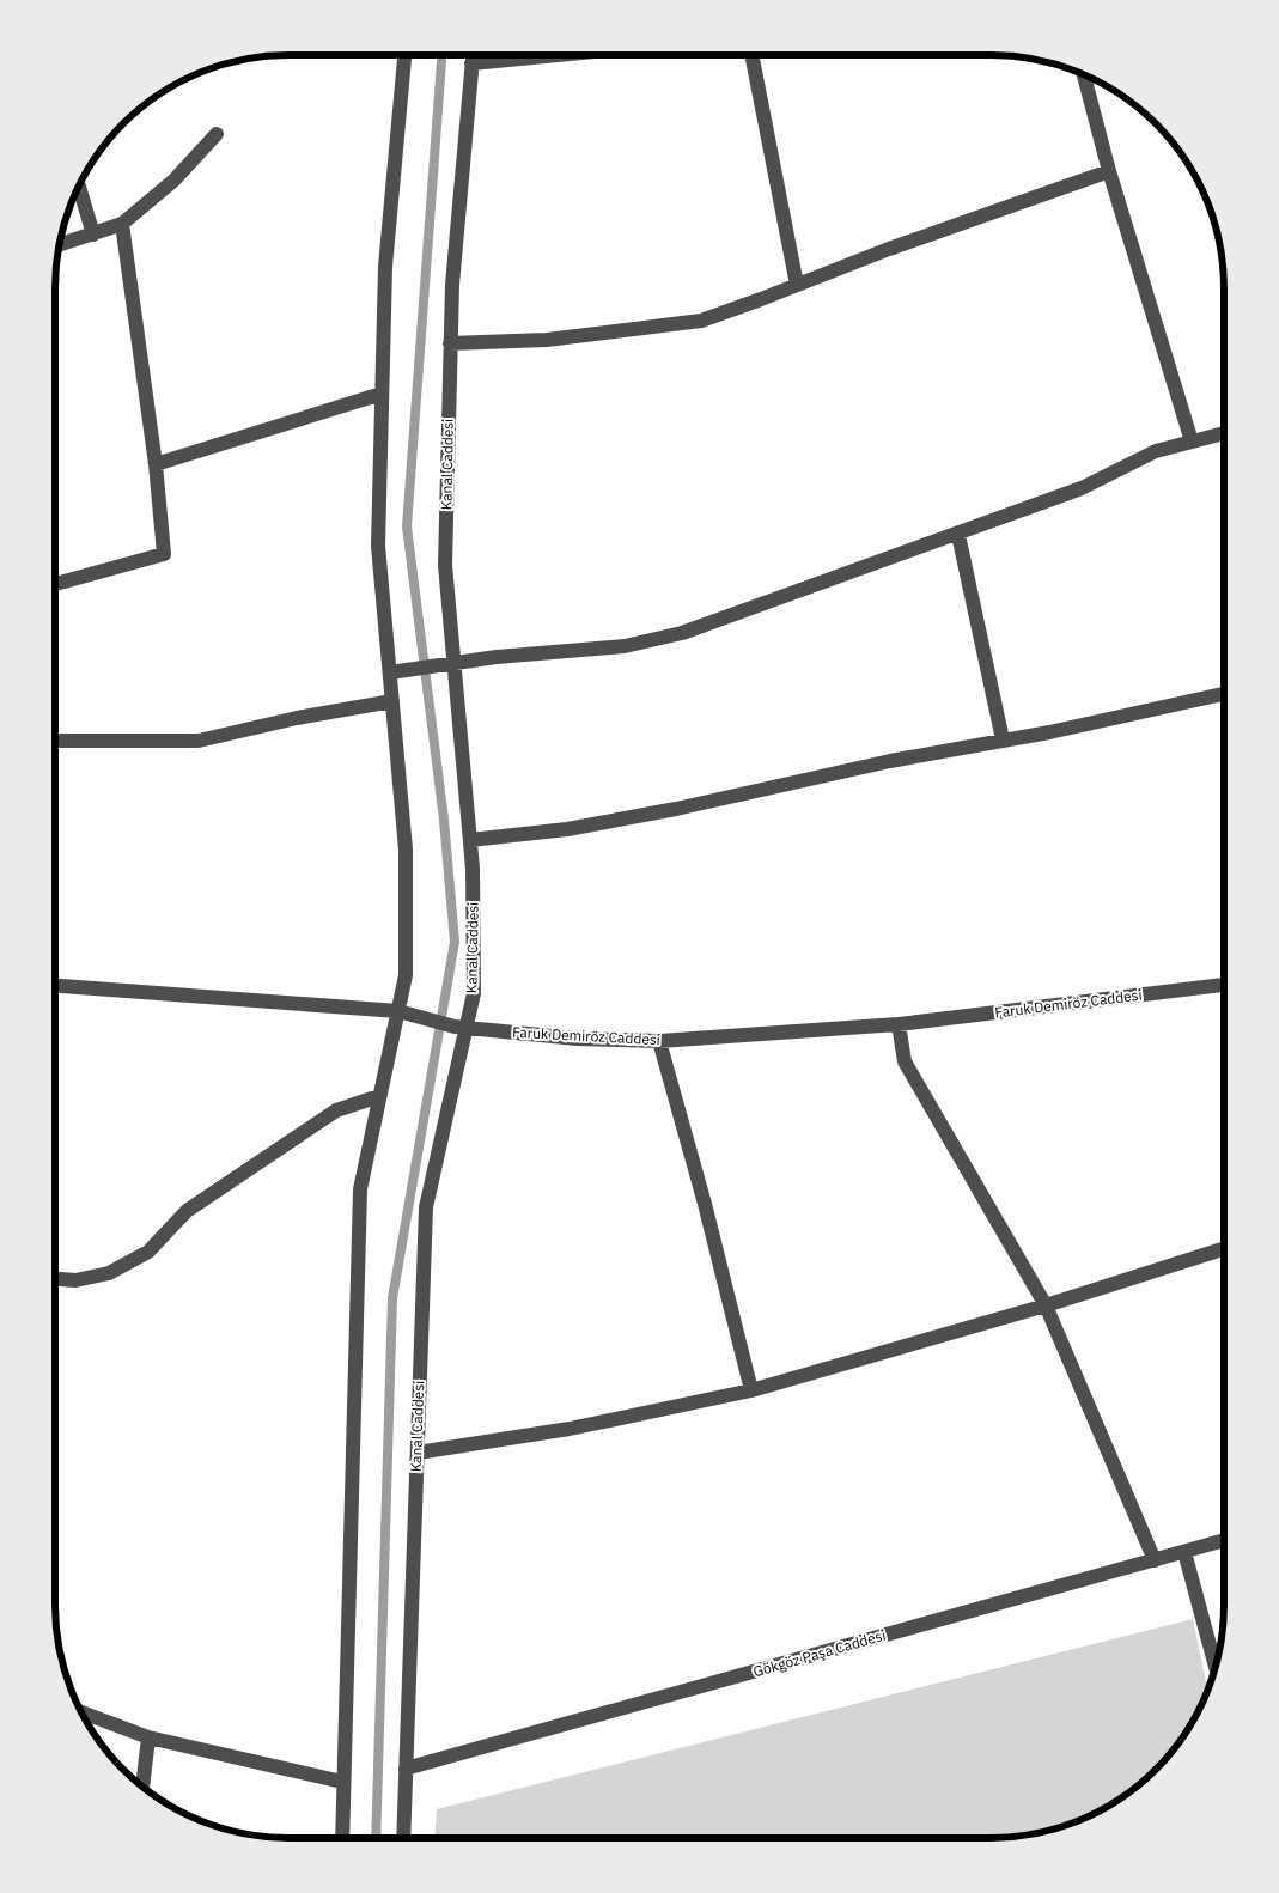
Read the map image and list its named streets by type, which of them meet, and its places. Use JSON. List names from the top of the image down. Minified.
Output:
{"streets":{"street":["Kanal Caddesi","Faruk Demiröz Caddesi","Gökgöz Paşa Caddesi"]},"crossings":[["Kanal Caddesi","Faruk Demiröz Caddesi"],["Kanal Caddesi","Gökgöz Paşa Caddesi"]]}
